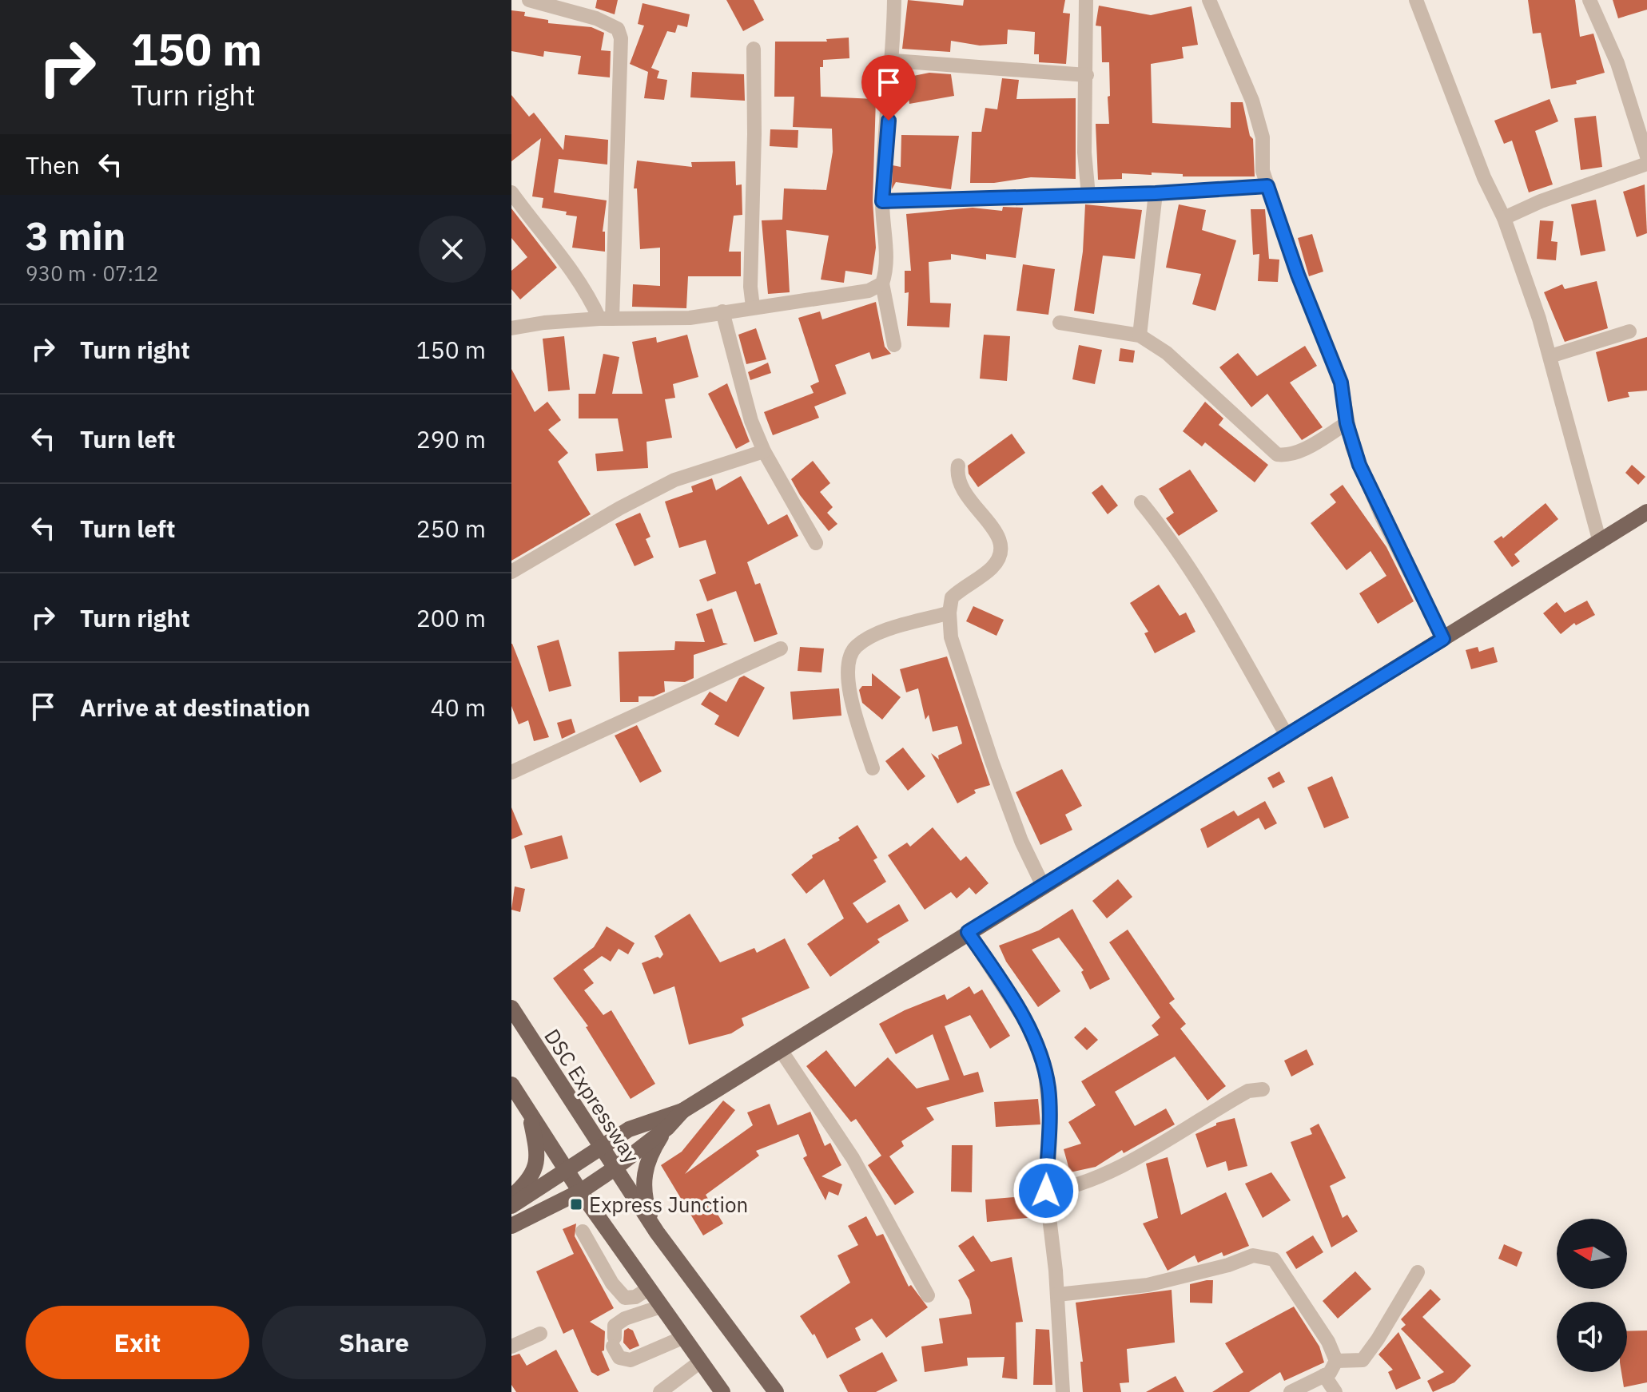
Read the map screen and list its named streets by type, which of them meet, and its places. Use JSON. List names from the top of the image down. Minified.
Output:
{"streets":{"main road":["DSC Expressway"]},"places":{"transit":["Express Junction"]},"north":"left","page":{"turn":["150 m","Turn right"],"then":"Then","heading":["3 min","930 m · 07:12"],"list":[{"name":"Turn right","value":"150 m"},{"name":"Turn left","value":"290 m"},{"name":"Turn left","value":"250 m"},{"name":"Turn right","value":"200 m"},{"name":"Arrive at destination","value":"40 m"}],"buttons":["Exit","Share"]}}
